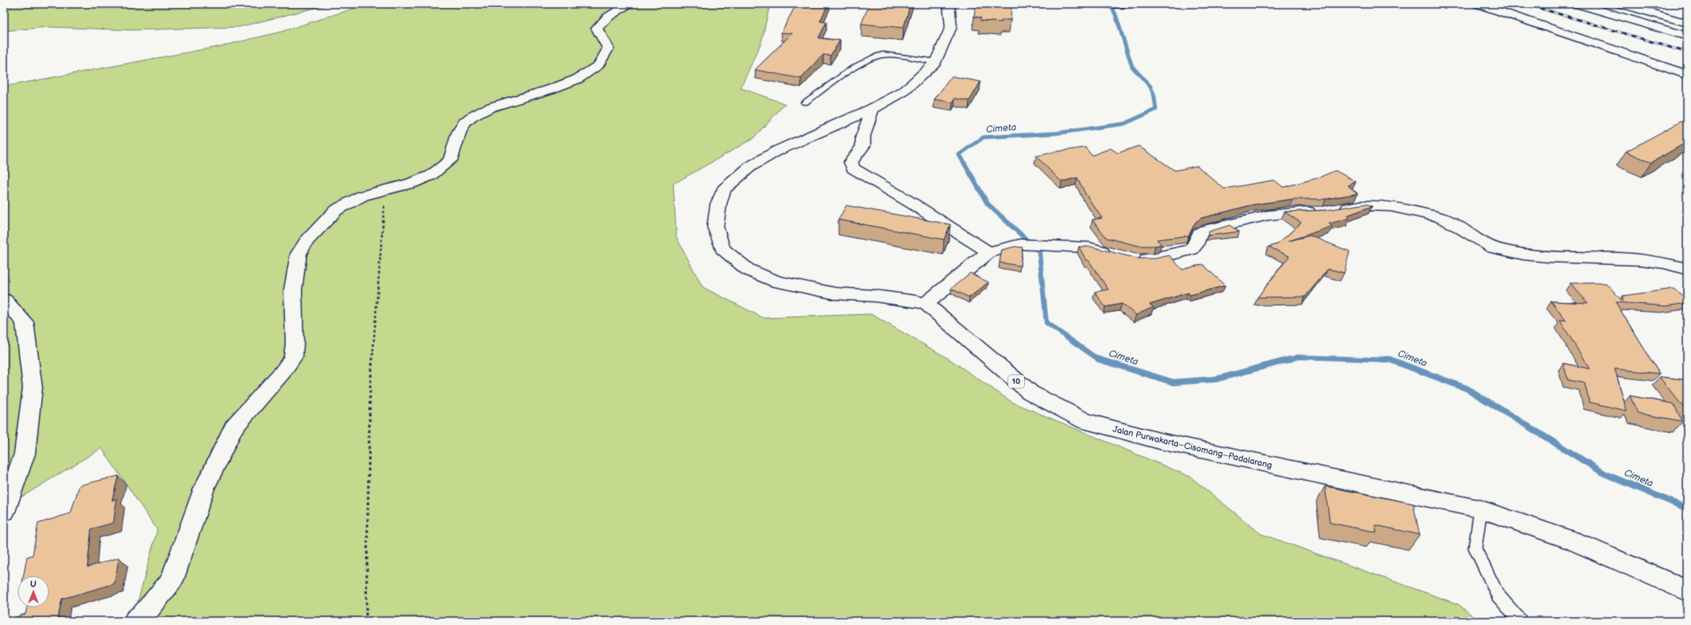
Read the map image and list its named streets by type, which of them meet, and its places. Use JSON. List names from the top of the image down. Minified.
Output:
{"streets":{"main road":["10","Jalan Purwakarta–Cisomang–Padalarang"]},"water":["Cimeta"],"north":"top"}
